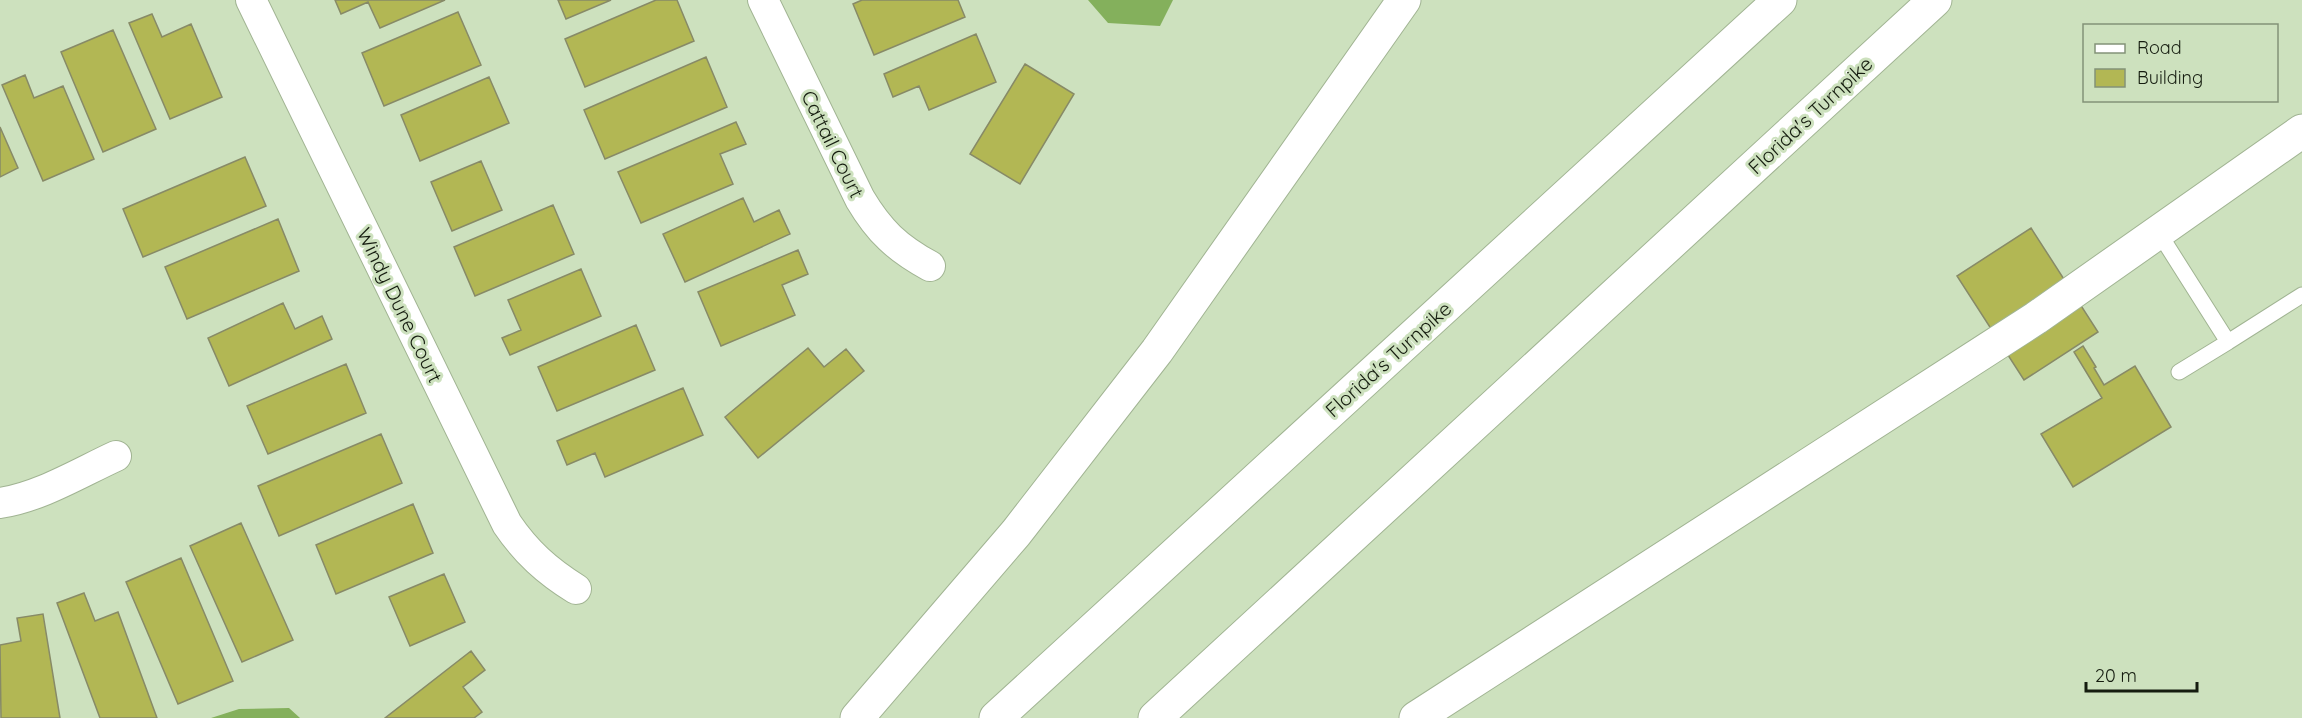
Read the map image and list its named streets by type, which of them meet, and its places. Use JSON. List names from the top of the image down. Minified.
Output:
{"streets":{"highway":["Florida's Turnpike"],"street":["Cattail Court","Windy Dune Court"]},"legend":["Road","Building"],"scale_bar":"20 m"}
